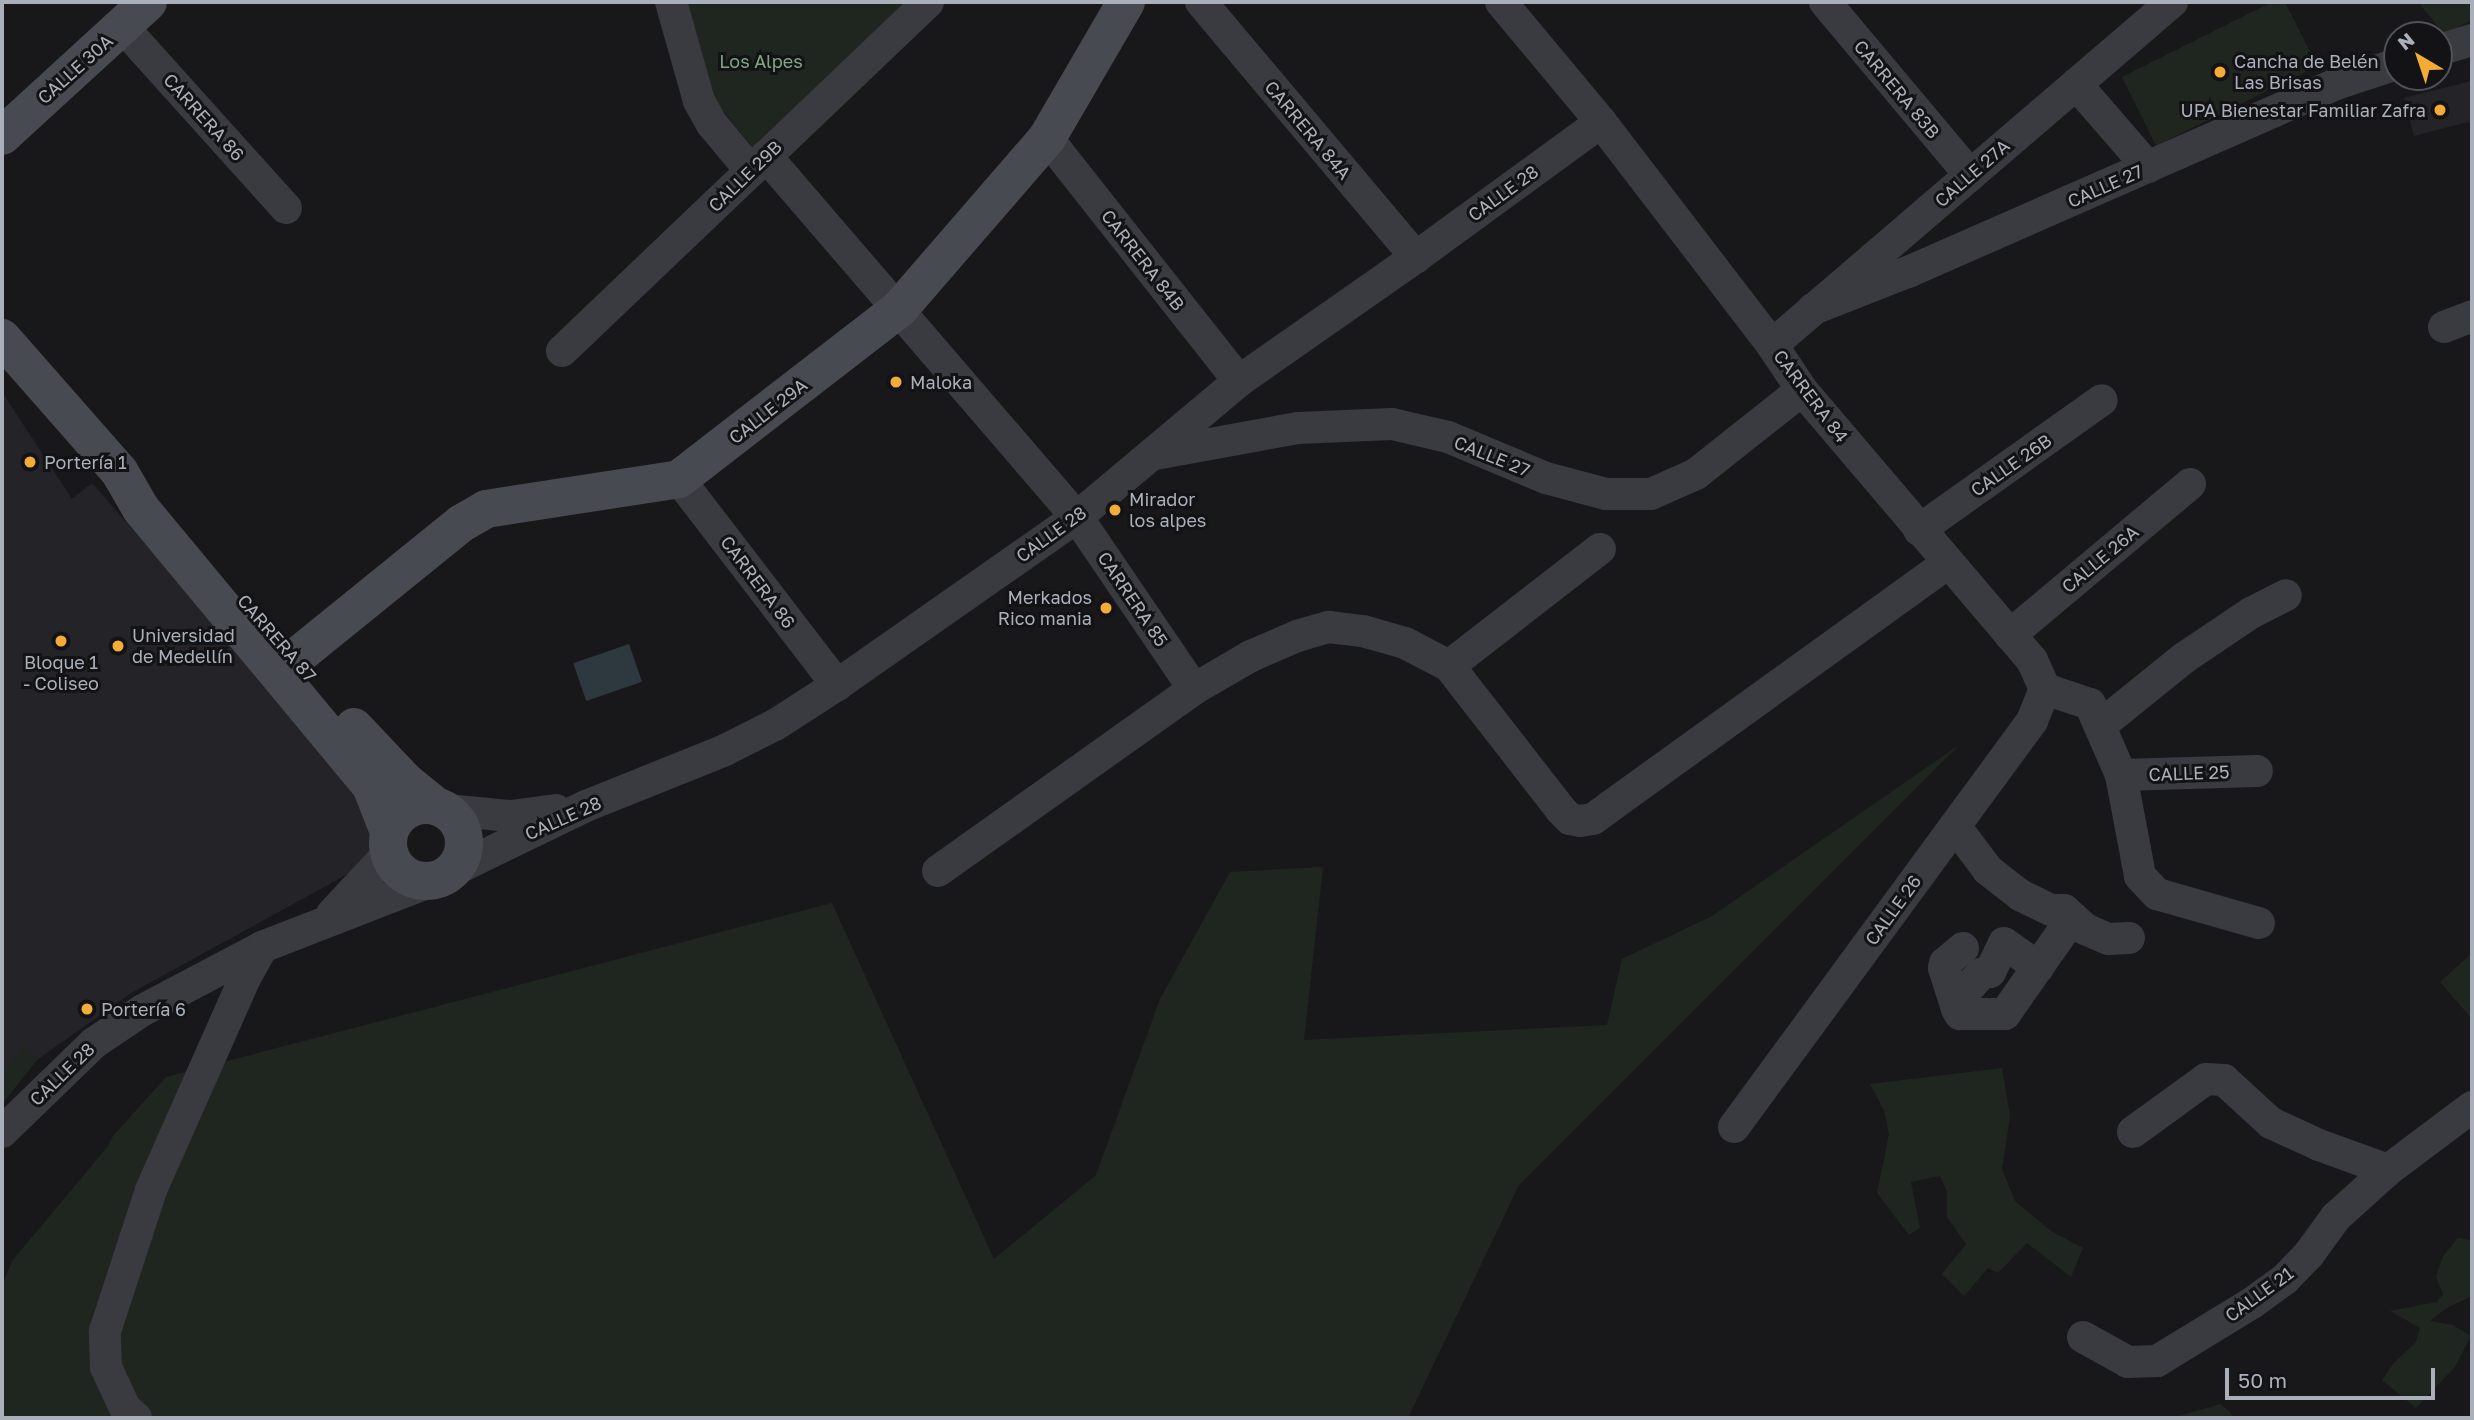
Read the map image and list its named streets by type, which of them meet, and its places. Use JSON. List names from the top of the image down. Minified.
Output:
{"streets":{"street":["CALLE 30A","CARRERA 83B","CARRERA 86","CARRERA 84A","CALLE 27A","CALLE 29B","CALLE 27","CALLE 28","CARRERA 84B","CARRERA 84","CALLE 29A","CALLE 26B","CALLE 26A","CARRERA 85","CARRERA 87","CALLE 25","CALLE 26","CALLE 21"]},"crossings":[["CALLE 30A","CARRERA 86"],["CARRERA 83B","CALLE 27A"],["CARRERA 86","CALLE 28"],["CARRERA 86","CALLE 29A"],["CARRERA 84A","CALLE 28"],["CALLE 27A","CALLE 27"],["CALLE 27A","CARRERA 84"],["CALLE 29B","CARRERA 85"],["CALLE 27","CALLE 28"],["CALLE 27","CARRERA 84"],["CALLE 28","CARRERA 84B"],["CALLE 28","CARRERA 84"],["CALLE 28","CARRERA 85"],["CALLE 28","CARRERA 87"],["CARRERA 84B","CALLE 29A"],["CARRERA 84","CALLE 26B"],["CARRERA 84","CALLE 26A"],["CARRERA 84","CALLE 26"],["CALLE 29A","CARRERA 85"],["CALLE 29A","CARRERA 87"]],"parks":["Los Alpes"],"places":["Cancha de Belén Las Brisas","UPA Bienestar Familiar Zafra","Maloka","Portería 1","Mirador los alpes","Merkados Rico mania","Bloque 1 - Coliseo","Universidad de Medellín","Portería 6"],"scale_bar":"50 m","north":"top left"}
